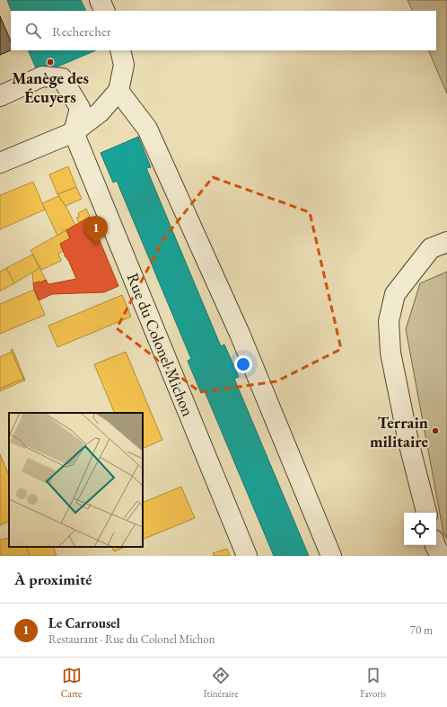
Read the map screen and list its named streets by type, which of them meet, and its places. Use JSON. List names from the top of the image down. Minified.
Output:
{"streets":{"street":["Rue du Colonel Michon"]},"places":["Manège des Écuyers","Terrain militaire"],"page":{"search":"Rechercher","pins":"1","heading":"À proximité","list":[{"mark":"1","name":"Le Carrousel","note":"Restaurant · Rue du Colonel Michon","value":"70 m"}],"nav":["Carte","Itinéraire","Favoris"]}}
